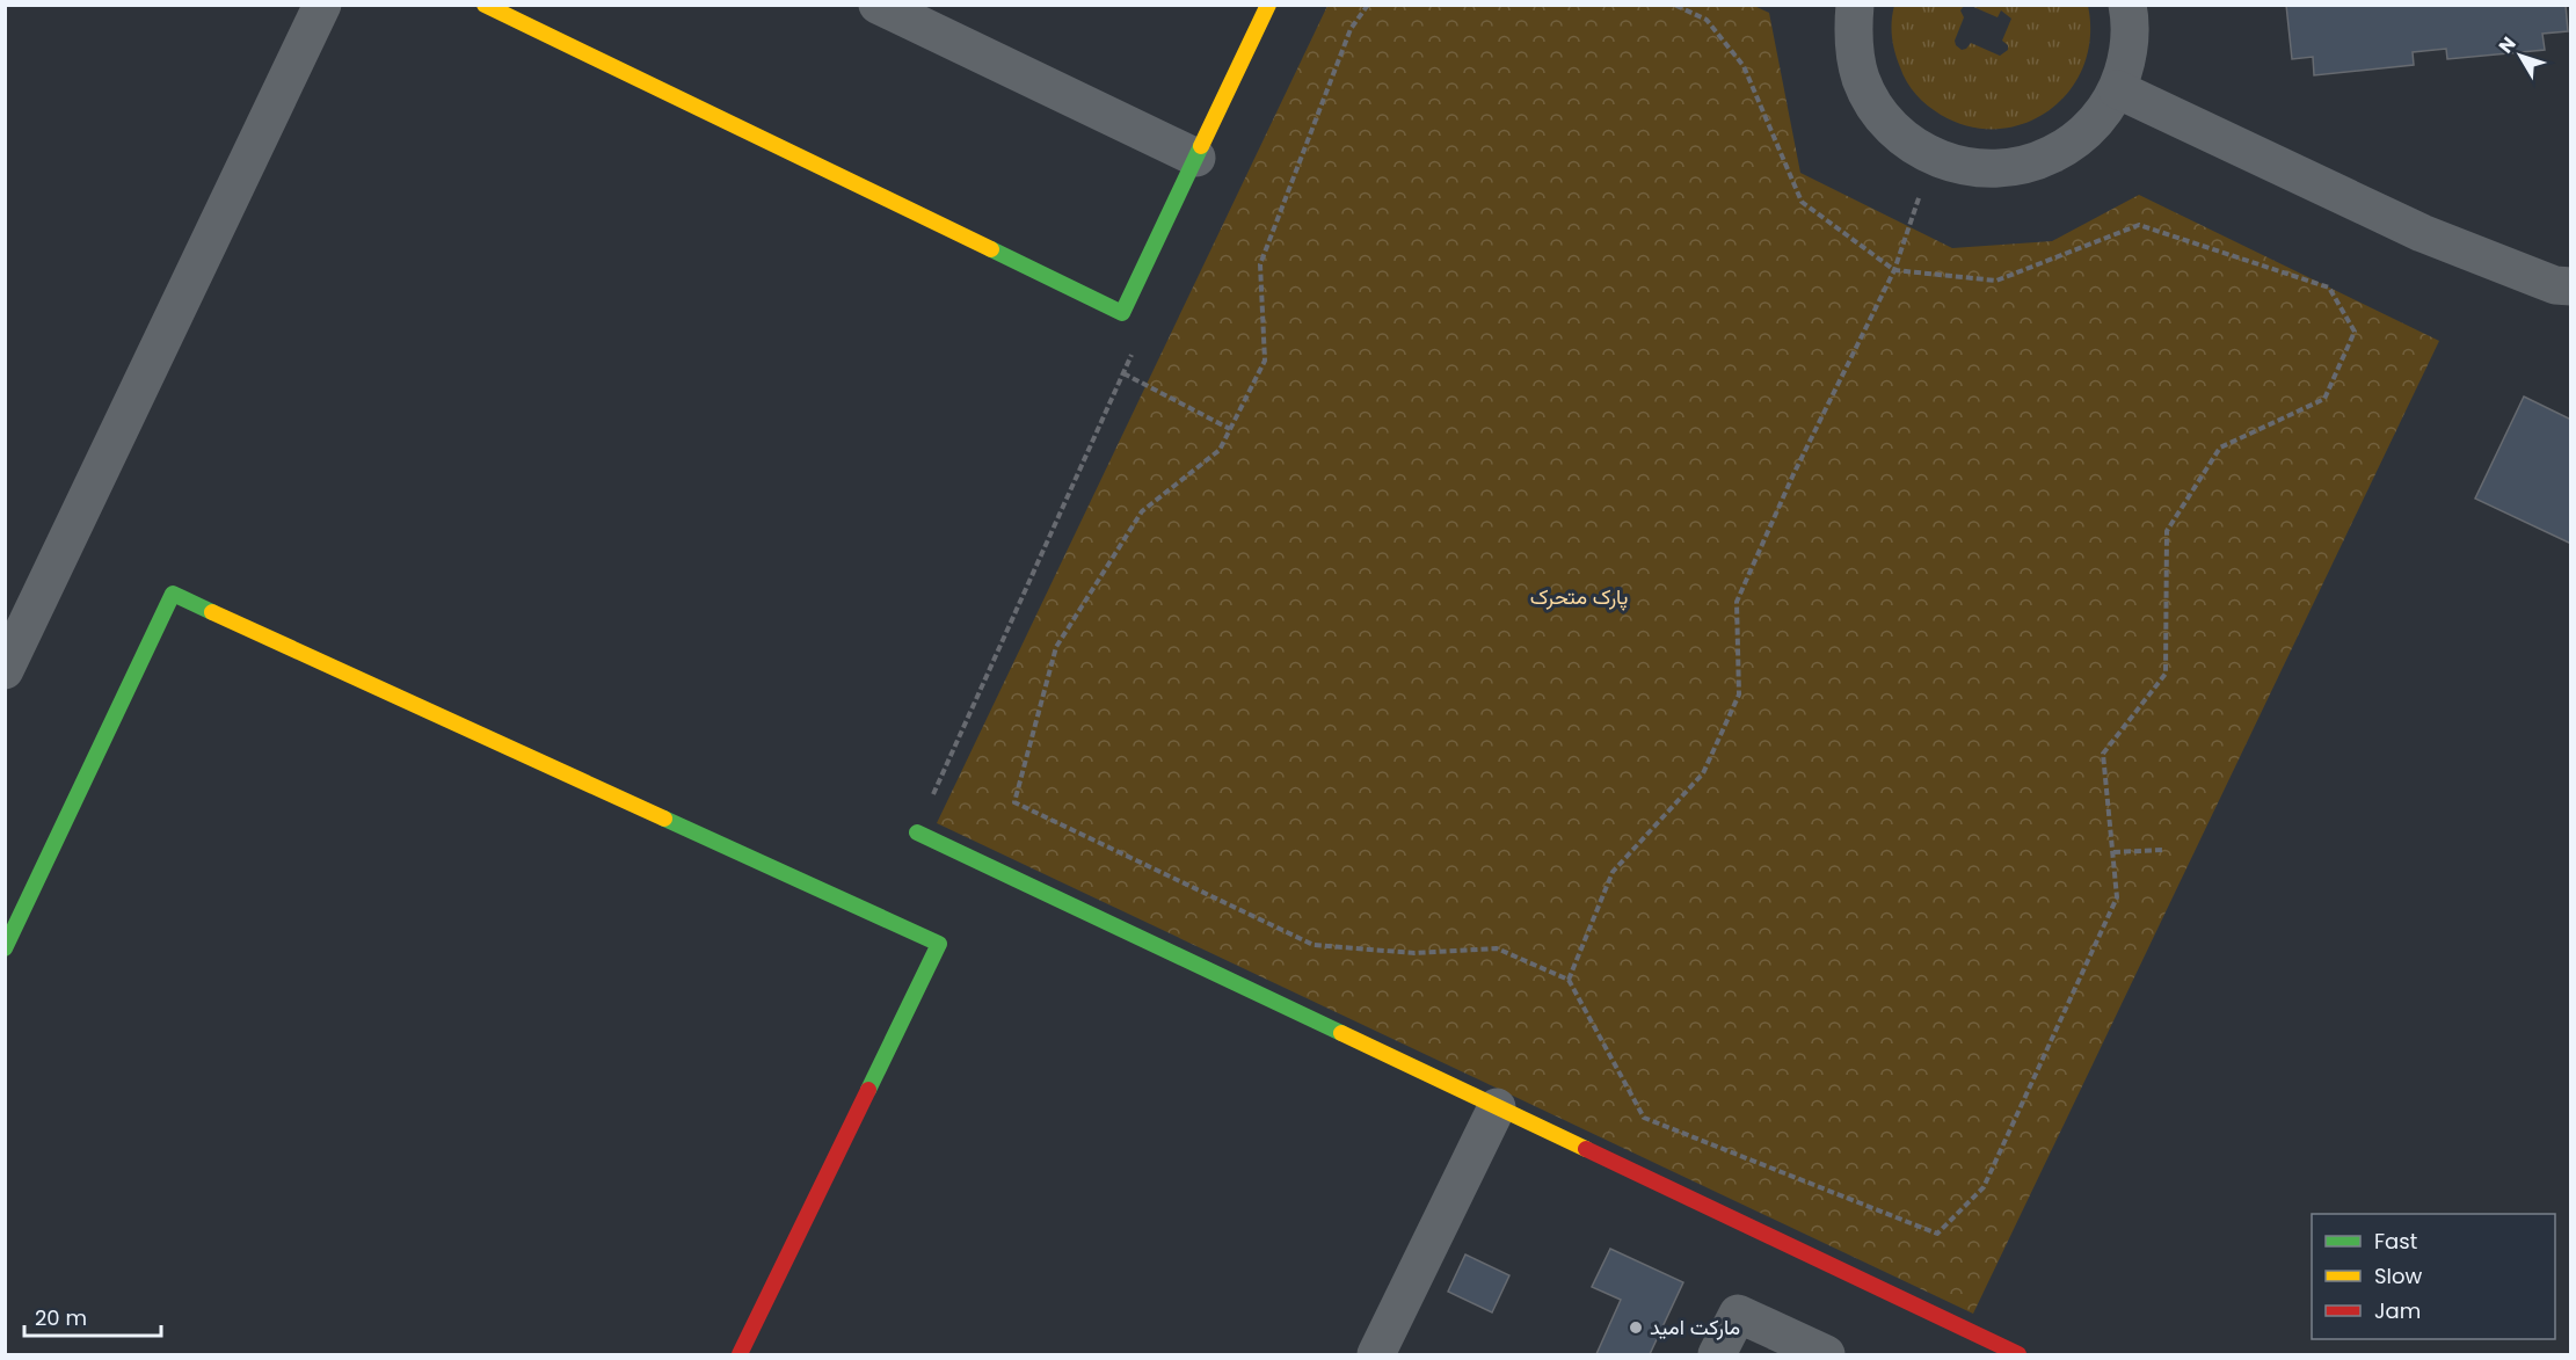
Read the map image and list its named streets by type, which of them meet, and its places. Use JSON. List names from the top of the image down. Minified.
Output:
{"parks":["پارک متحرک"],"places":["مارکت امید"],"legend":["Fast","Slow","Jam"],"scale_bar":"20 m","north":"top left"}
